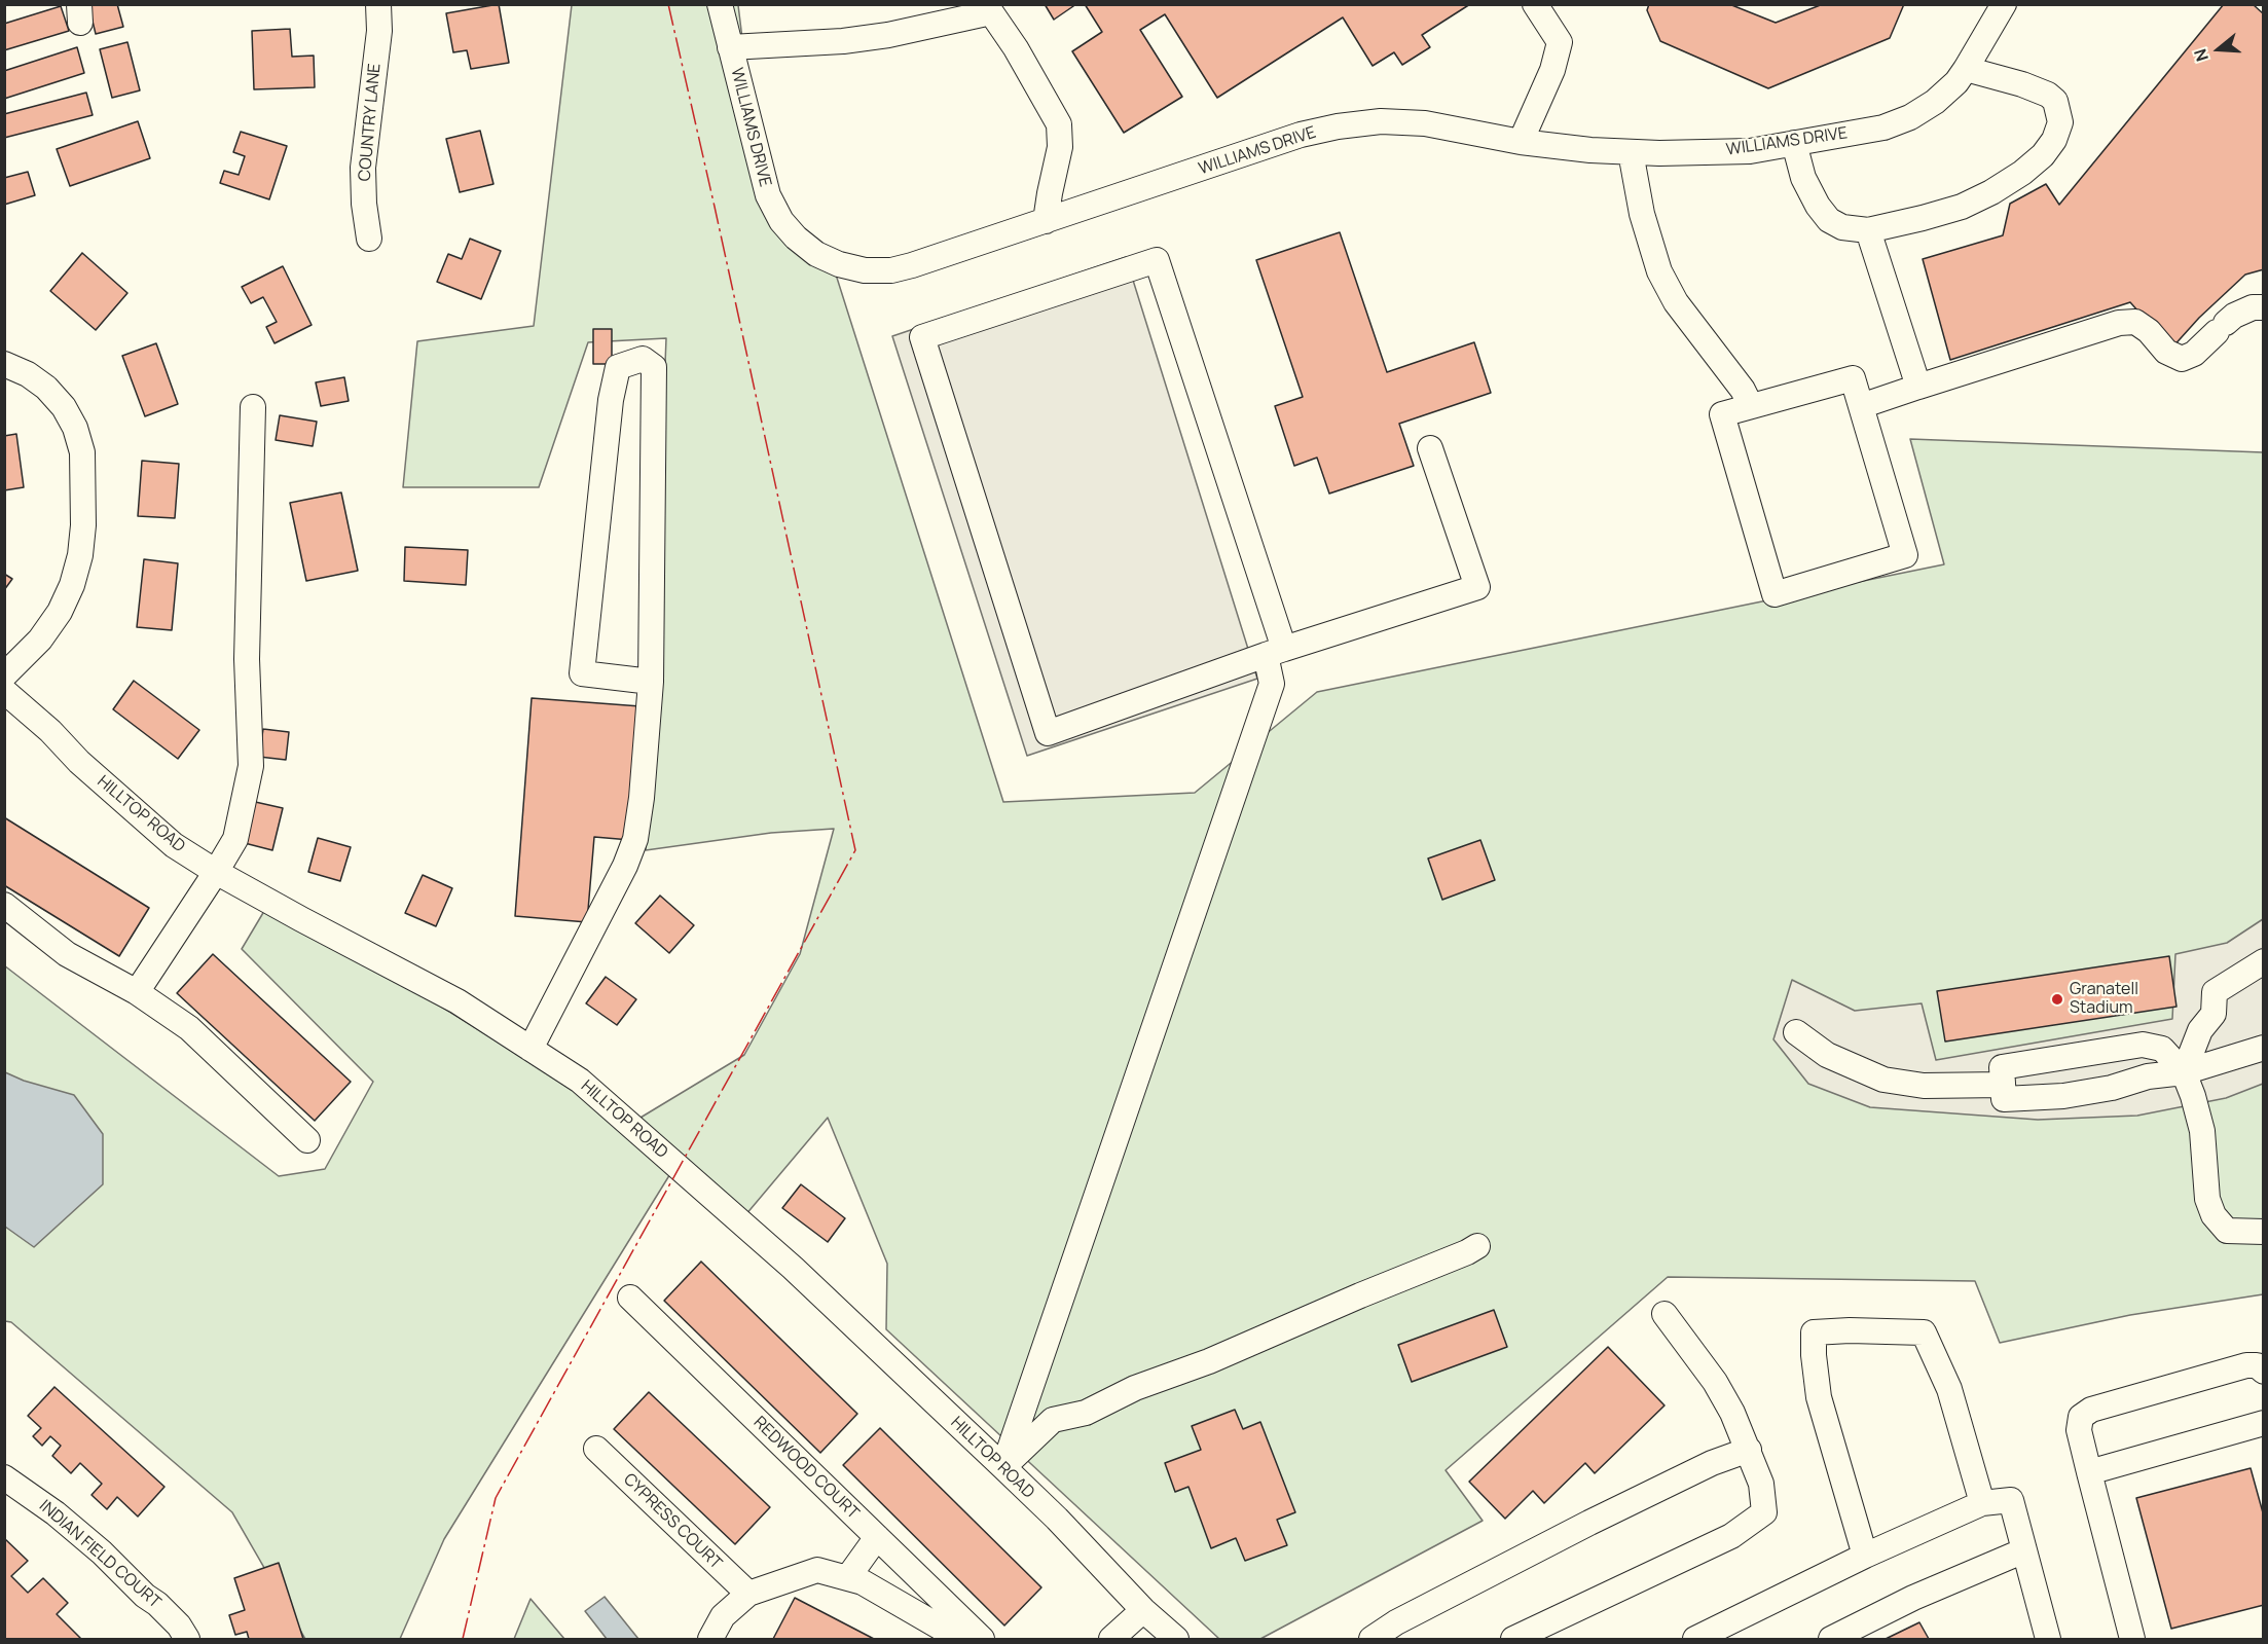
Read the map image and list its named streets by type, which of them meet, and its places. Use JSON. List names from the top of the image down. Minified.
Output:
{"streets":{"street":["COUNTRY LANE","WILLIAMS DRIVE","HILLTOP ROAD","REDWOOD COURT","CYPRESS COURT","INDIAN FIELD COURT"]},"places":["Granatell Stadium"],"north":"left"}
